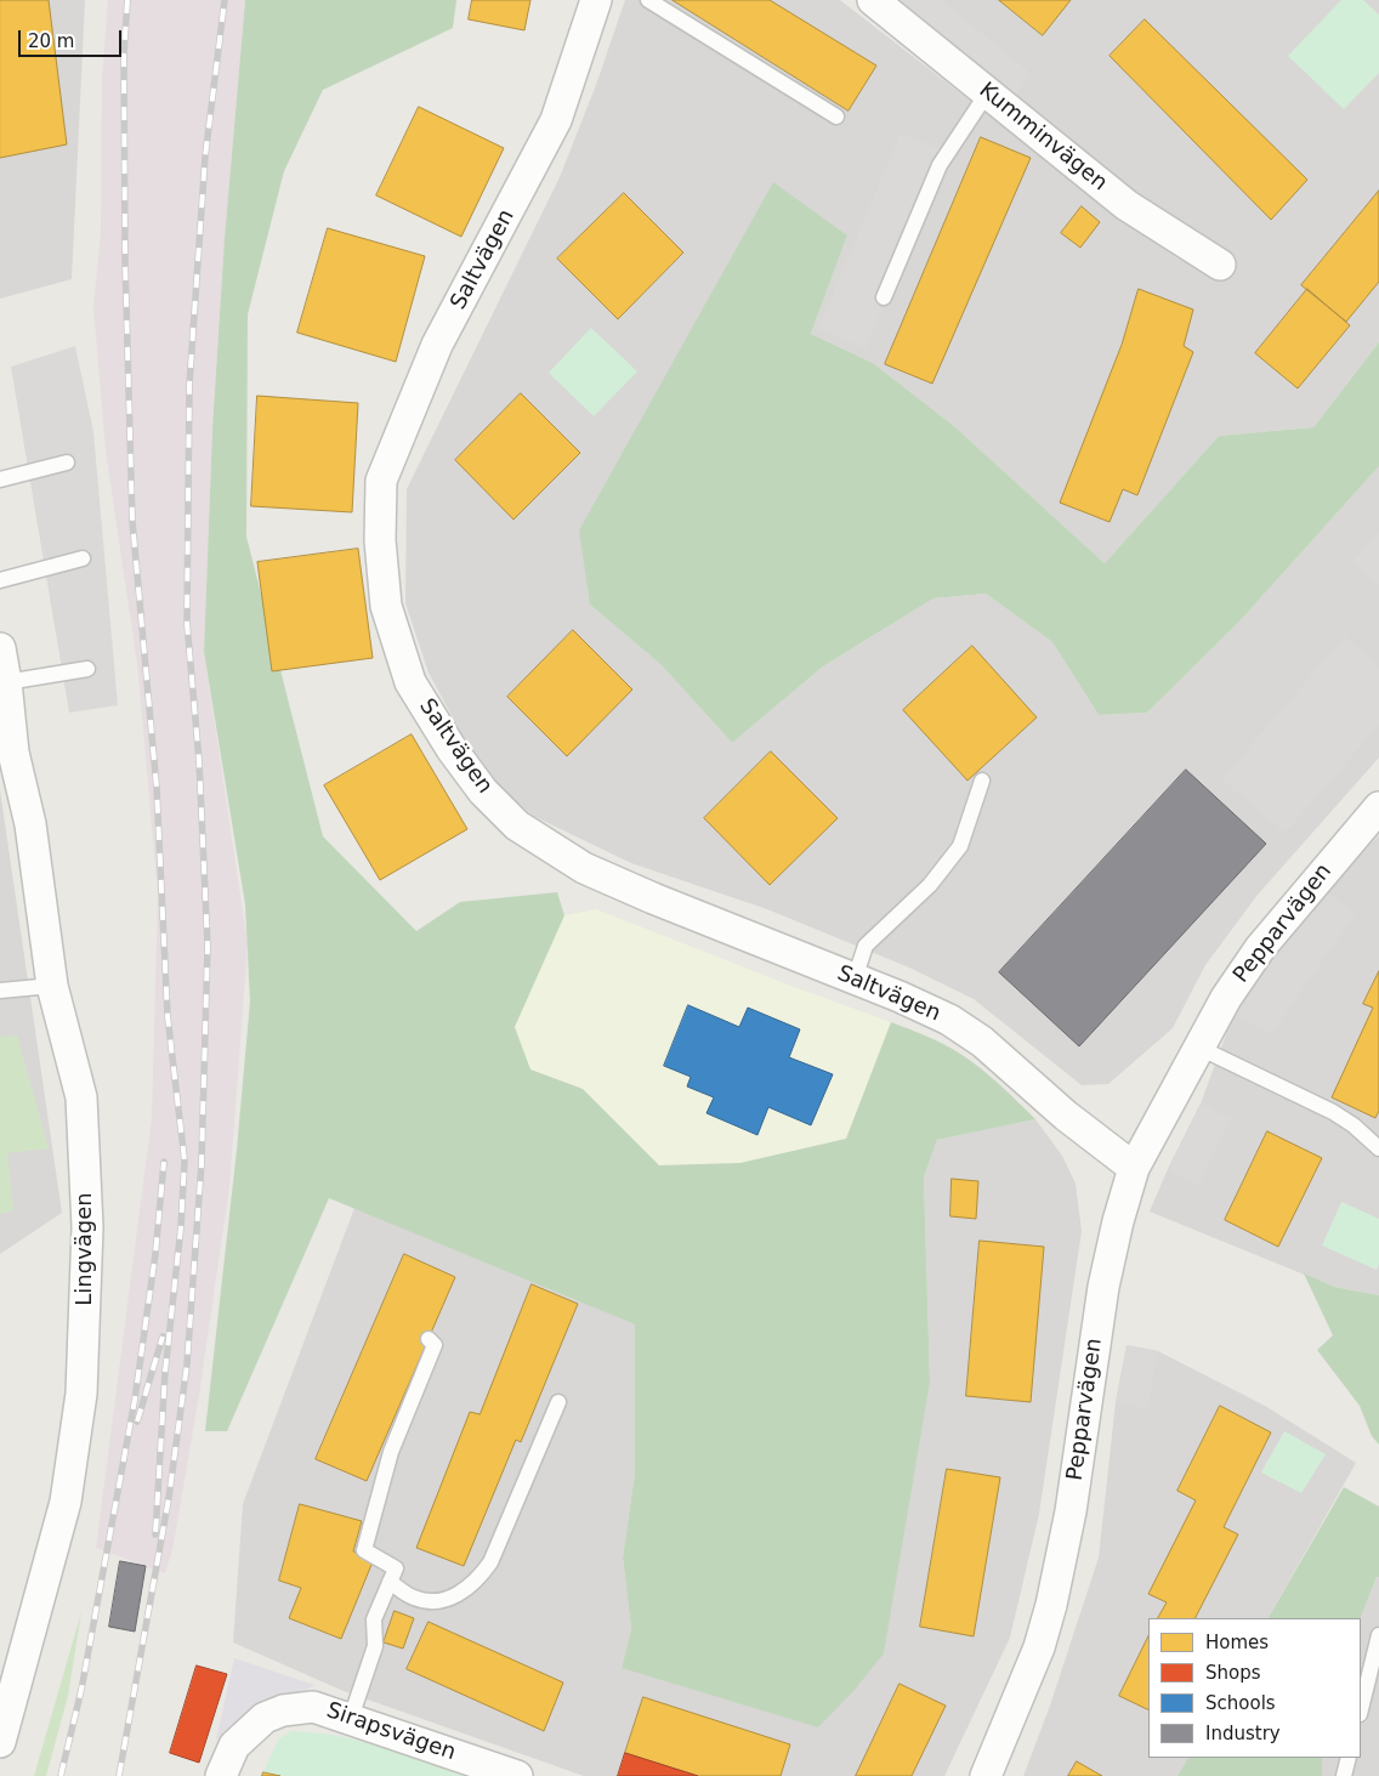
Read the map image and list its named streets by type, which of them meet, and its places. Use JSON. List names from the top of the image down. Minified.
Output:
{"streets":{"street":["Kumminvägen","Saltvägen","Pepparvägen","Lingvägen","Sirapsvägen"]},"crossings":[["Saltvägen","Pepparvägen"]],"legend":["Homes","Shops","Schools","Industry"],"scale_bar":"20 m"}
